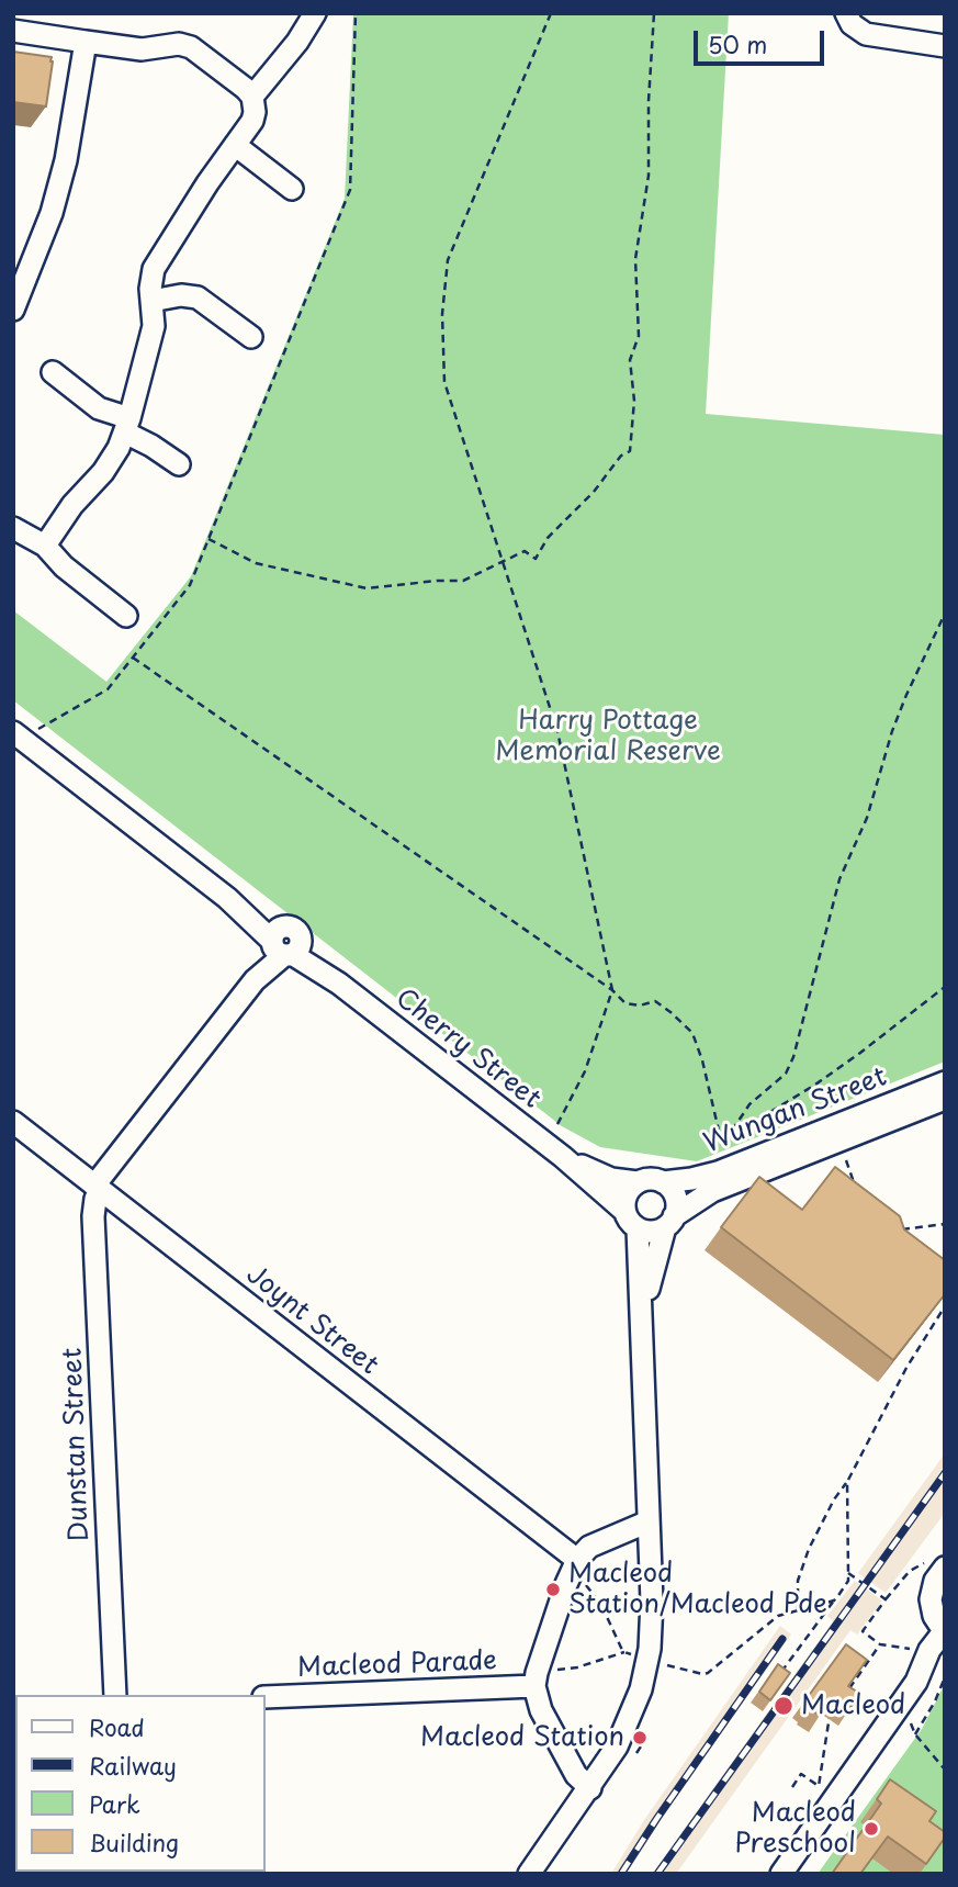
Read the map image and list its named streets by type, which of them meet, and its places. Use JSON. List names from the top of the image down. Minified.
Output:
{"streets":{"street":["Cherry Street","Wungan Street","Joynt Street","Dunstan Street","Macleod Parade"]},"crossings":[["Cherry Street","Wungan Street"],["Cherry Street","Dunstan Street"],["Joynt Street","Dunstan Street"]],"parks":["Harry Pottage Memorial Reserve"],"places":["Macleod Station/Macleod Pde","Macleod","Macleod Station","Macleod Preschool"],"legend":["Road","Railway","Park","Building"],"scale_bar":"50 m"}
